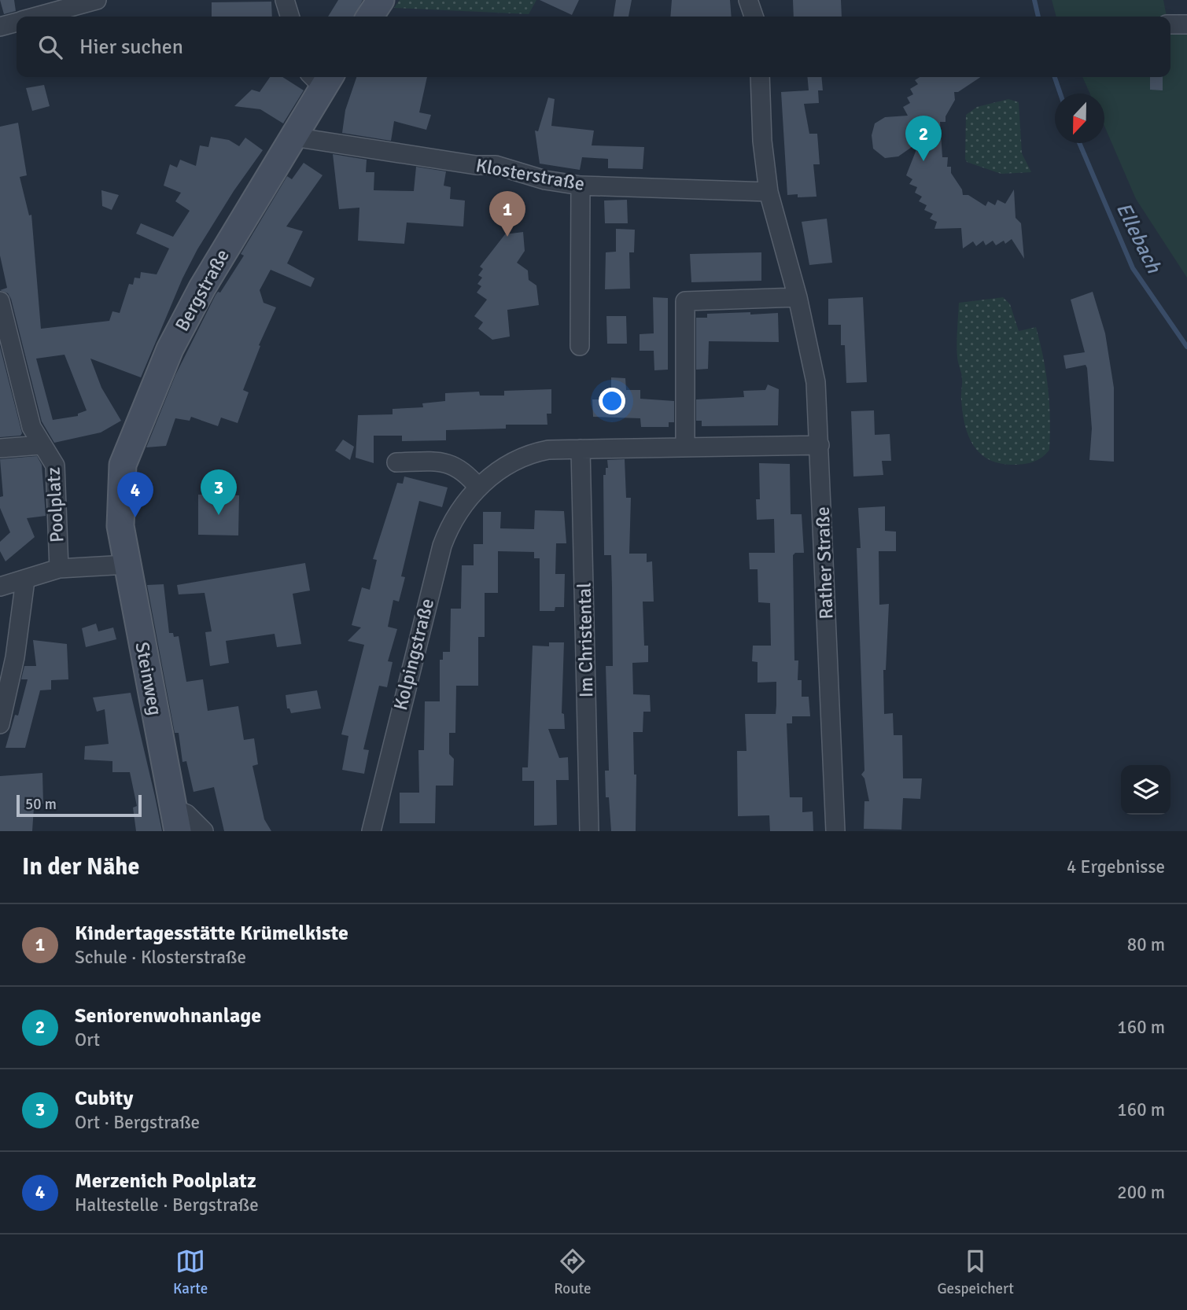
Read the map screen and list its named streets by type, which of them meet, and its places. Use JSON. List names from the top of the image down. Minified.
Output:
{"streets":{"street":["Klosterstraße","Bergstraße","Poolplatz","Rather Straße","Im Christental","Kolpingstraße","Steinweg"]},"crossings":[["Klosterstraße","Bergstraße"],["Klosterstraße","Rather Straße"],["Bergstraße","Steinweg"],["Rather Straße","Kolpingstraße"],["Im Christental","Kolpingstraße"]],"water":["Ellebach"],"scale_bar":"50 m","north":"bottom","page":{"search":"Hier suchen","pins":["2","1","3","4"],"scale":"50 m","heading":["In der Nähe","4 Ergebnisse"],"list":[{"mark":"1","name":"Kindertagesstätte Krümelkiste","note":"Schule · Klosterstraße","value":"80 m"},{"mark":"2","name":"Seniorenwohnanlage","note":"Ort","value":"160 m"},{"mark":"3","name":"Cubity","note":"Ort · Bergstraße","value":"160 m"},{"mark":"4","name":"Merzenich Poolplatz","note":"Haltestelle · Bergstraße","value":"200 m"}],"nav":["Karte","Route","Gespeichert"]}}
